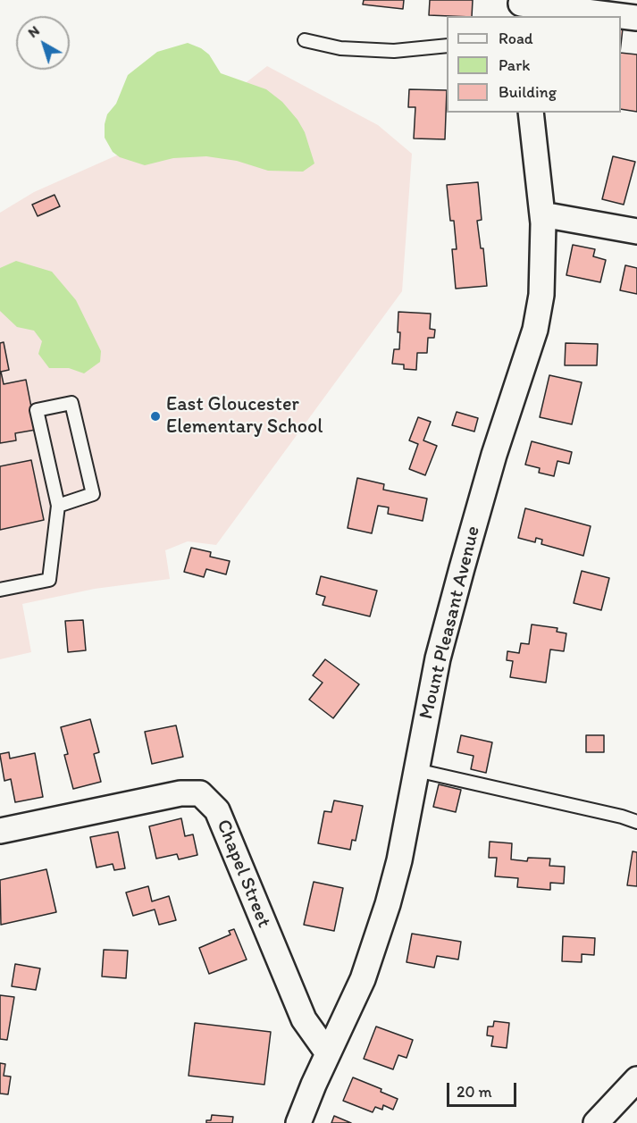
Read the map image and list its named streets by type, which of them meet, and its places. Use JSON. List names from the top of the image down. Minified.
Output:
{"streets":{"street":["Mount Pleasant Avenue","Chapel Street"]},"crossings":[["Mount Pleasant Avenue","Chapel Street"]],"places":["East Gloucester Elementary School"],"legend":["Road","Park","Building"],"scale_bar":"20 m","north":"top left"}
